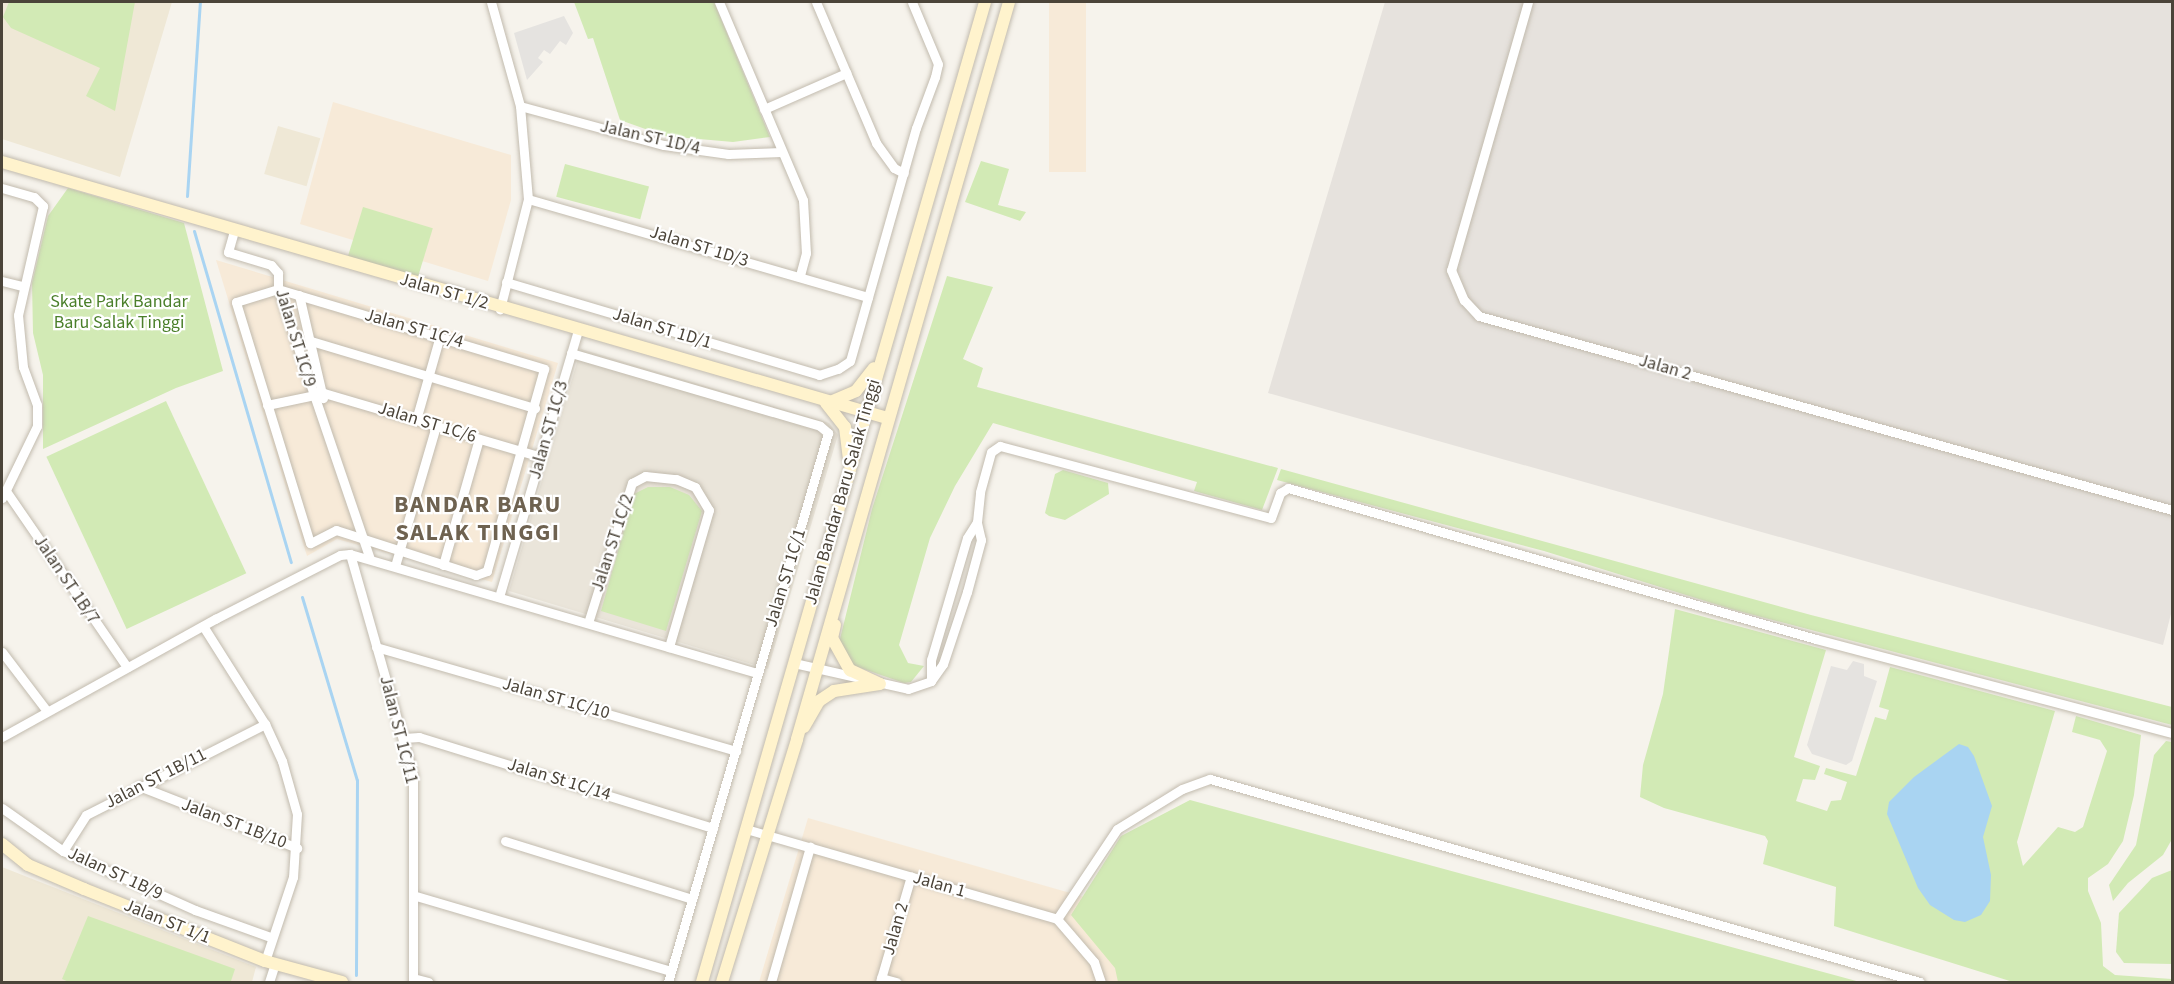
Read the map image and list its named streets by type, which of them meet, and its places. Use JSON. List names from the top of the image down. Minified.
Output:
{"streets":{"main road":["Jalan ST 1/2","Jalan Bandar Baru Salak Tinggi","Jalan ST 1/1"],"street":["Jalan ST 1D/4","Jalan ST 1D/3","Jalan ST 1C/4","Jalan ST 1D/1","Jalan ST 1C/9","Jalan 2","Jalan ST 1C/6","Jalan ST 1C/3","Jalan ST 1C/2","Jalan ST 1C/1","Jalan ST 1B/7","Jalan ST 1C/10","Jalan ST 1C/11","Jalan ST 1B/11","Jalan St 1C/14","Jalan ST 1B/10","Jalan ST 1B/9","Jalan 1"]},"crossings":[["Jalan ST 1D/3","Jalan ST 1D/1"],["Jalan ST 1/2","Jalan ST 1C/9"],["Jalan ST 1/2","Jalan ST 1C/3"],["Jalan ST 1/2","Jalan Bandar Baru Salak Tinggi"],["Jalan ST 1C/4","Jalan ST 1C/9"],["Jalan ST 1C/9","Jalan ST 1C/6"],["Jalan 2","Jalan 1"],["Jalan ST 1C/6","Jalan ST 1C/3"],["Jalan ST 1C/3","Jalan ST 1C/1"],["Jalan Bandar Baru Salak Tinggi","Jalan 1"],["Jalan ST 1C/1","Jalan ST 1C/10"],["Jalan ST 1C/1","Jalan St 1C/14"],["Jalan ST 1C/10","Jalan ST 1C/11"],["Jalan ST 1C/11","Jalan St 1C/14"],["Jalan ST 1B/11","Jalan ST 1B/10"],["Jalan ST 1B/11","Jalan ST 1B/9"]],"districts":["BANDAR BARU SALAK TINGGI"],"parks":["Skate Park Bandar Baru Salak Tinggi"]}
